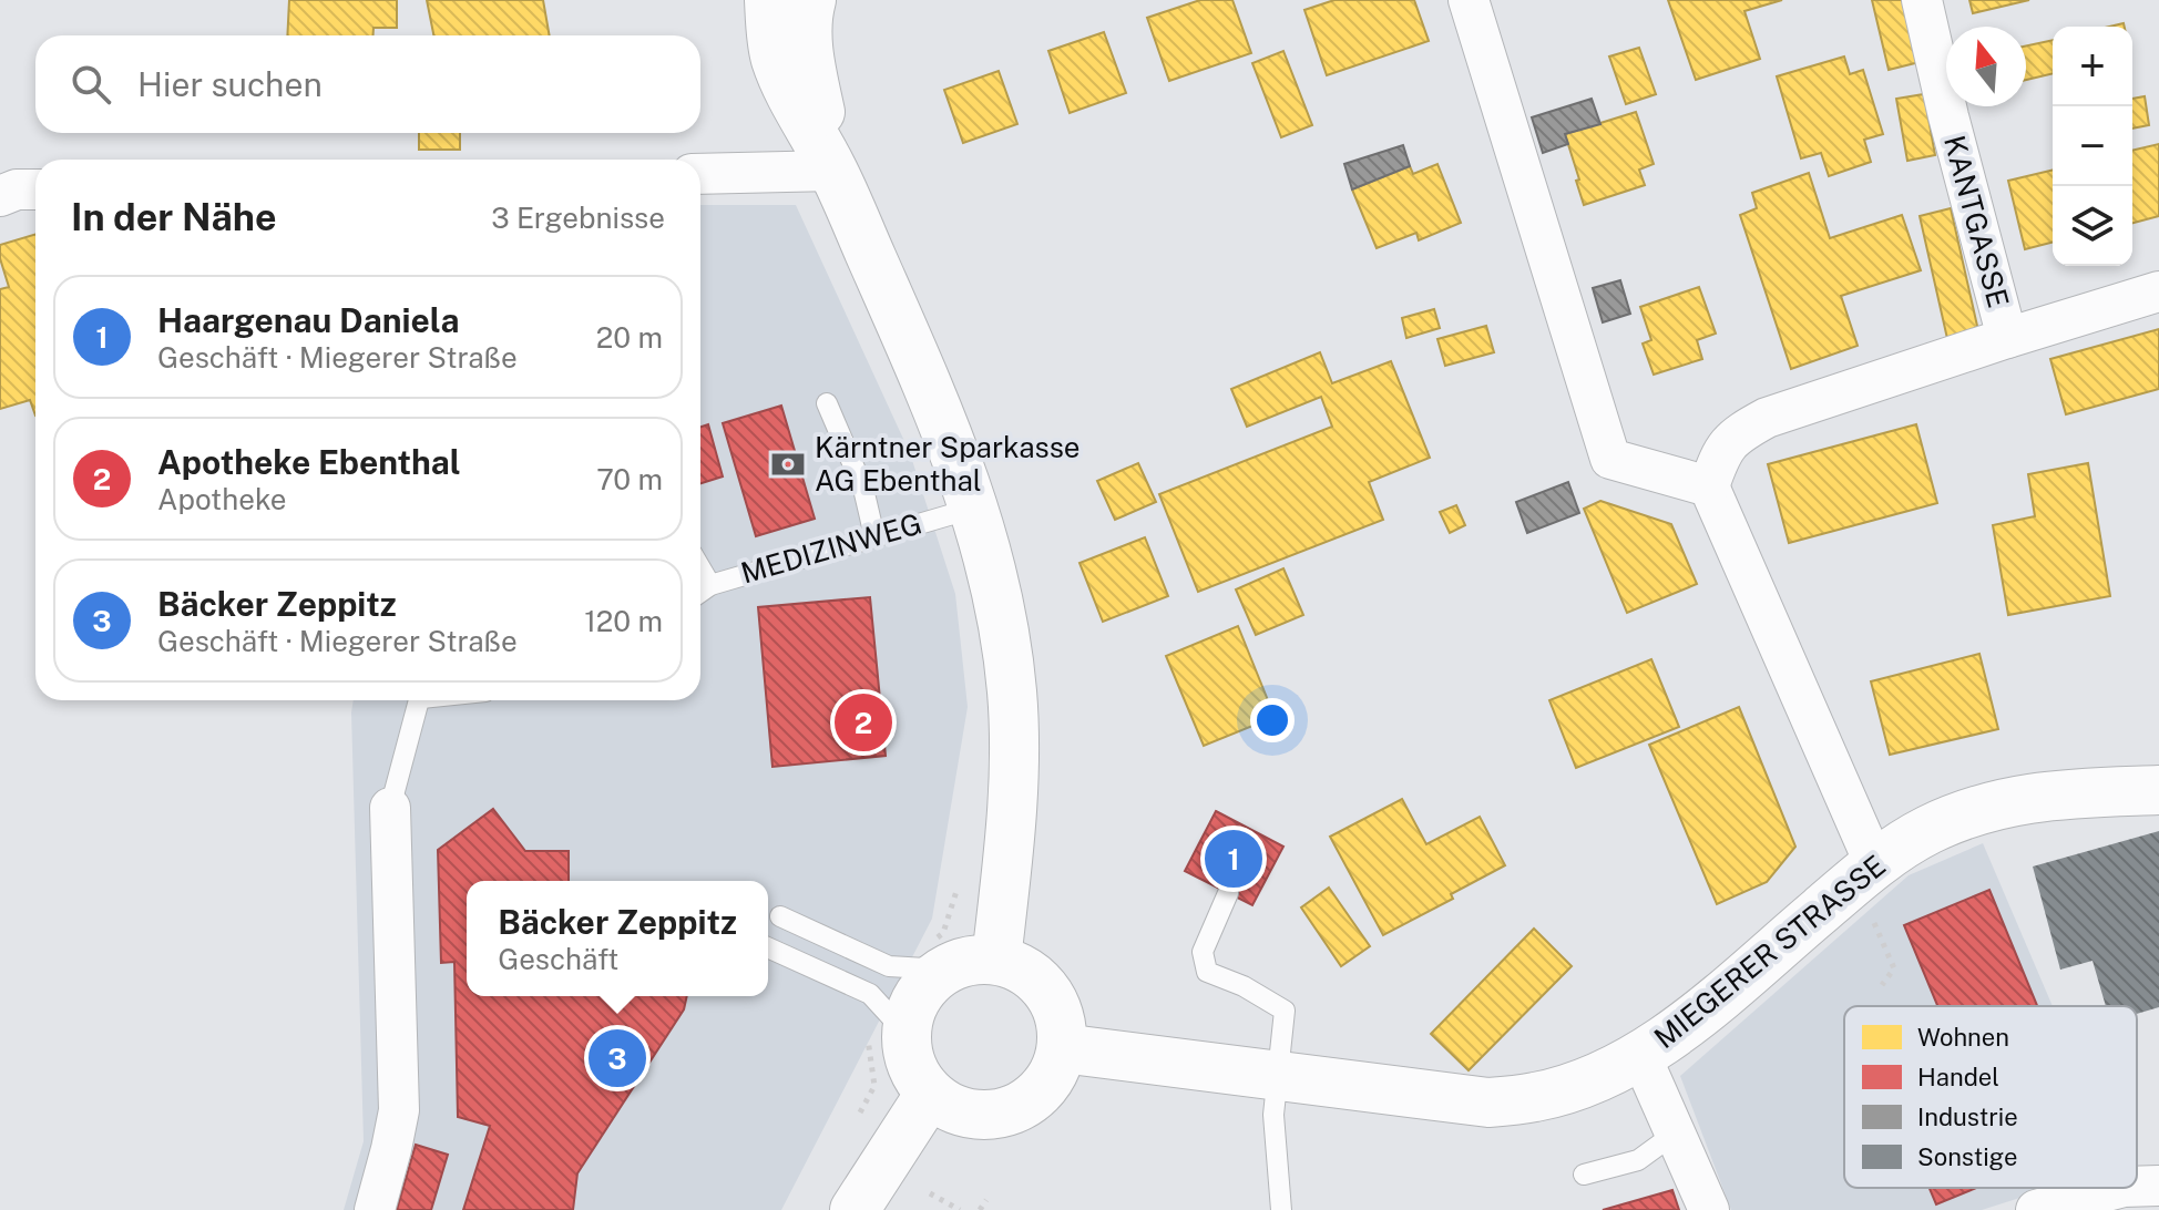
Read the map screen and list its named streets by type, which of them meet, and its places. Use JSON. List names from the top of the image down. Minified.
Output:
{"streets":{"main road":["MIEGERER STRASSE"],"street":["KANTGASSE"],"lane":["MEDIZINWEG"]},"places":{"bank":["Kärntner Sparkasse AG Ebenthal"]},"legend":["Wohnen","Handel","Industrie","Sonstige"],"north":"top","page":{"map_buttons":["+","−"],"search":"Hier suchen","heading":["In der Nähe","3 Ergebnisse"],"list":[{"mark":"1","name":"Haargenau Daniela","note":"Geschäft · Miegerer Straße","value":"20 m"},{"mark":"2","name":"Apotheke Ebenthal","note":"Apotheke","value":"70 m"},{"mark":"3","name":"Bäcker Zeppitz","note":"Geschäft · Miegerer Straße","value":"120 m"}],"pins":["2","1","3"],"popup":["Bäcker Zeppitz","Geschäft"]}}
